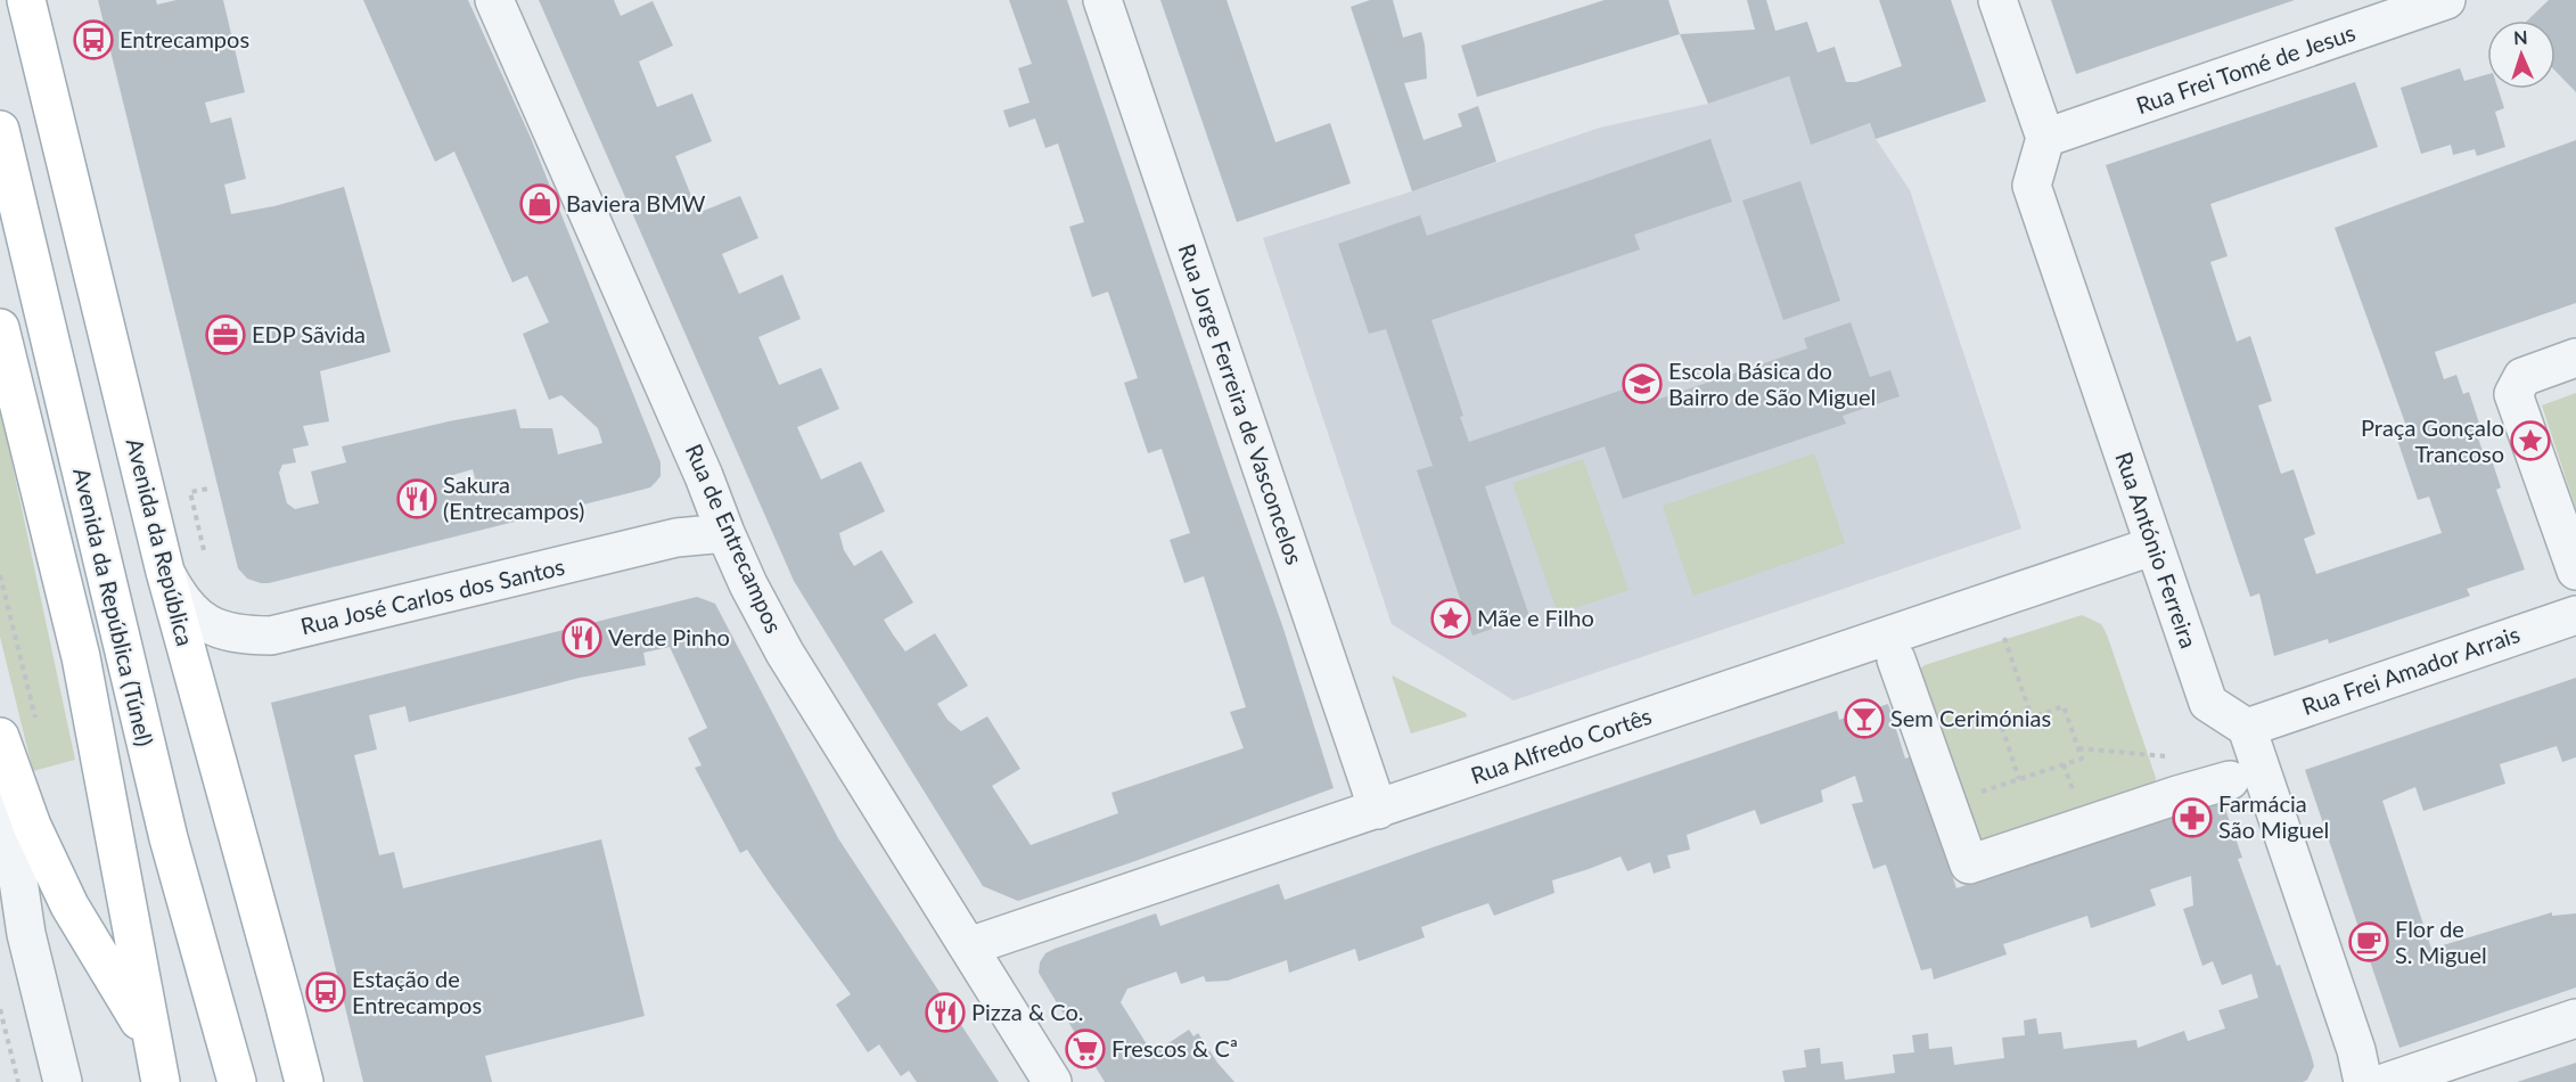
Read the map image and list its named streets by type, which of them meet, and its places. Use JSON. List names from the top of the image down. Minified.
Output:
{"streets":{"main road":["Avenida da República","Avenida da República (Túnel)"],"street":["Rua Frei Tomé de Jesus","Rua Jorge Ferreira de Vasconcelos","Rua de Entrecampos","Rua António Ferreira","Rua José Carlos dos Santos","Rua Frei Amador Arrais","Rua Alfredo Cortês"]},"crossings":[["Rua Frei Tomé de Jesus","Rua António Ferreira"],["Rua Jorge Ferreira de Vasconcelos","Rua Alfredo Cortês"],["Rua de Entrecampos","Rua José Carlos dos Santos"],["Rua de Entrecampos","Rua Alfredo Cortês"],["Avenida da República","Rua José Carlos dos Santos"],["Rua António Ferreira","Rua Frei Amador Arrais"],["Rua António Ferreira","Rua Alfredo Cortês"]],"places":{"bus stop":["Entrecampos","Estação de Entrecampos"],"shop":["Baviera BMW"],"office":["EDP Sãvida"],"school or university":["Escola Básica do Bairro de São Miguel"],"place":["Praça Gonçalo Trancoso","Mãe e Filho"],"restaurant":["Sakura (Entrecampos)","Verde Pinho","Pizza & Co."],"bar":["Sem Cerimónias"],"pharmacy":["Farmácia São Miguel"],"cafe":["Flor de S. Miguel"],"supermarket":["Frescos & Cª"]},"north":"top"}
